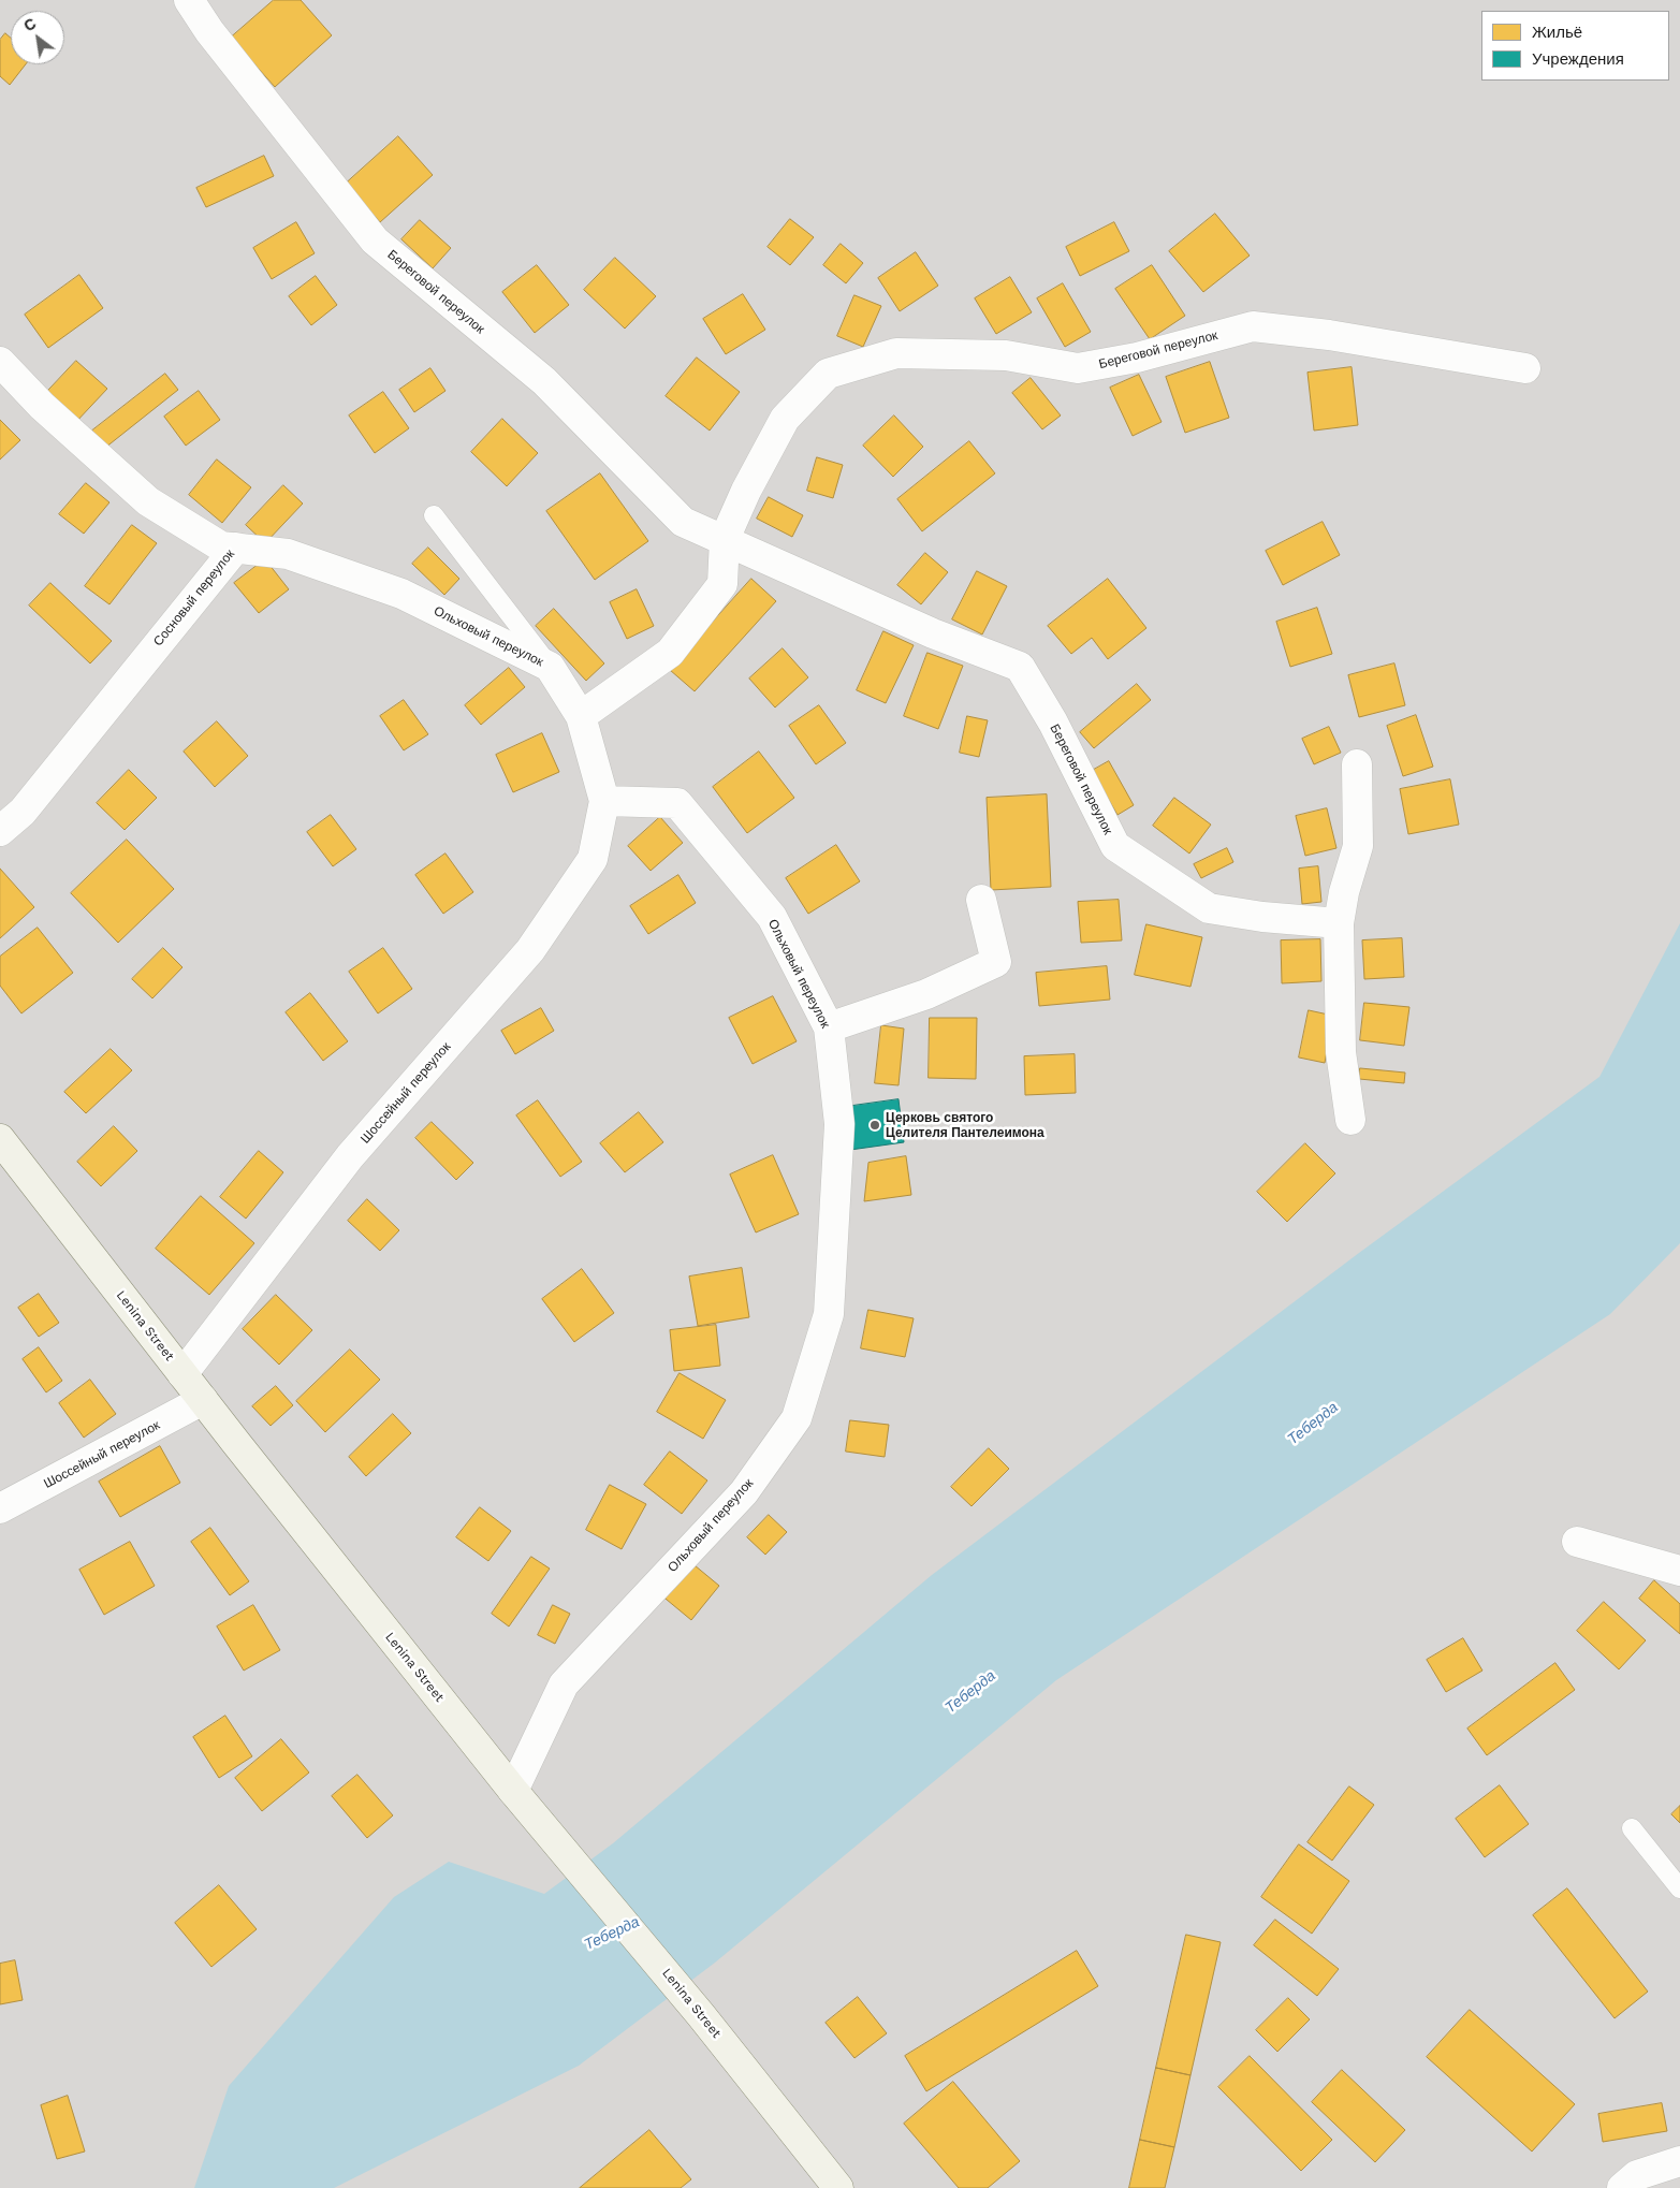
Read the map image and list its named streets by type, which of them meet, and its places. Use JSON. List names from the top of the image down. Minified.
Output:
{"streets":{"main road":["Lenina Street"],"street":["Береговой переулок","Сосновый переулок","Ольховый переулок","Шоссейный переулок"]},"crossings":[["Береговой переулок","Ольховый переулок"],["Сосновый переулок","Ольховый переулок"],["Ольховый переулок","Шоссейный переулок"],["Ольховый переулок","Lenina Street"],["Шоссейный переулок","Lenina Street"]],"water":["Теберда"],"places":["Церковь святого Целителя Пантелеимона"],"legend":["Жильё","Учреждения"],"north":"top left"}
